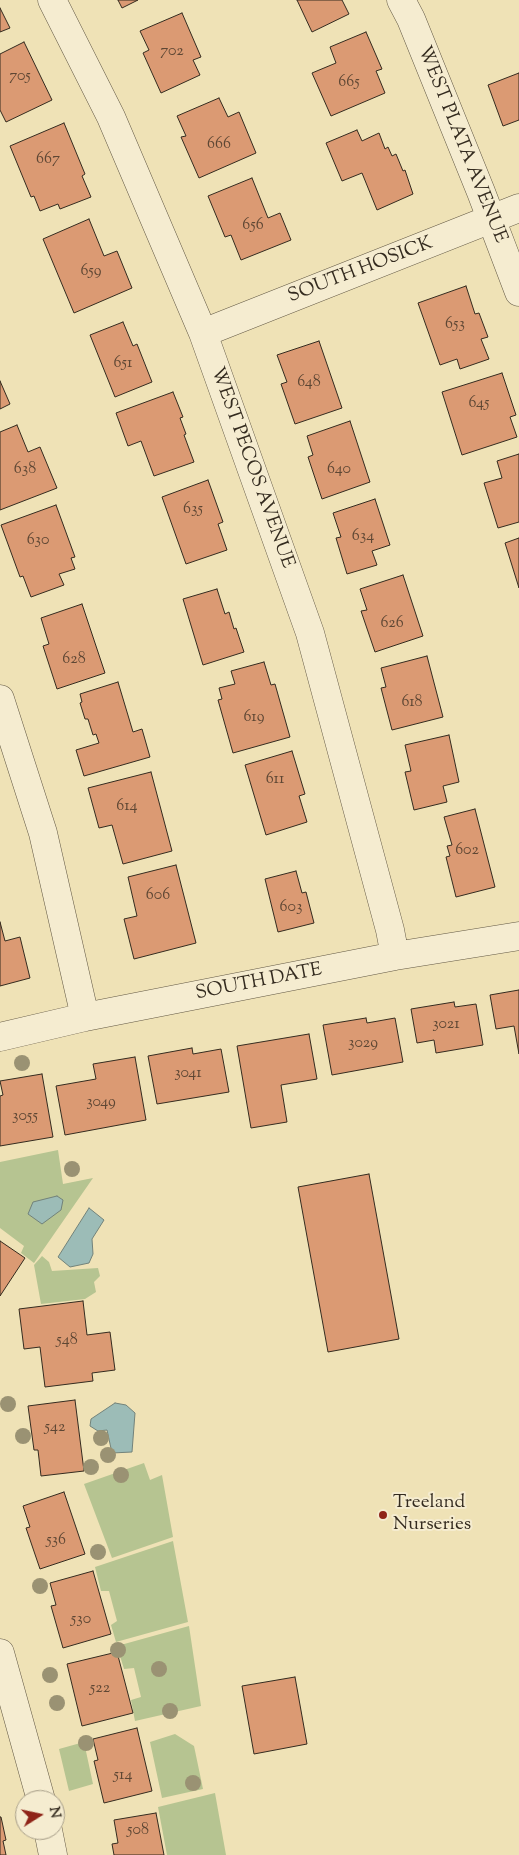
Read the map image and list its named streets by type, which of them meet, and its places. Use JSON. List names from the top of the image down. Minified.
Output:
{"streets":{"street":["WEST PLATA AVENUE","SOUTH HOSICK","WEST PECOS AVENUE","SOUTH DATE"]},"crossings":[["WEST PLATA AVENUE","SOUTH HOSICK"],["SOUTH HOSICK","WEST PECOS AVENUE"],["WEST PECOS AVENUE","SOUTH DATE"]],"places":["Treeland Nurseries"],"house_numbers":["702","705","665","666","667","656","659","653","651","648","645","638","640","635","634","630","626","628","618","619","611","614","602","606","603","3021","3029","3041","3049","3055","548","542","536","530","522","514","508"],"north":"right"}
